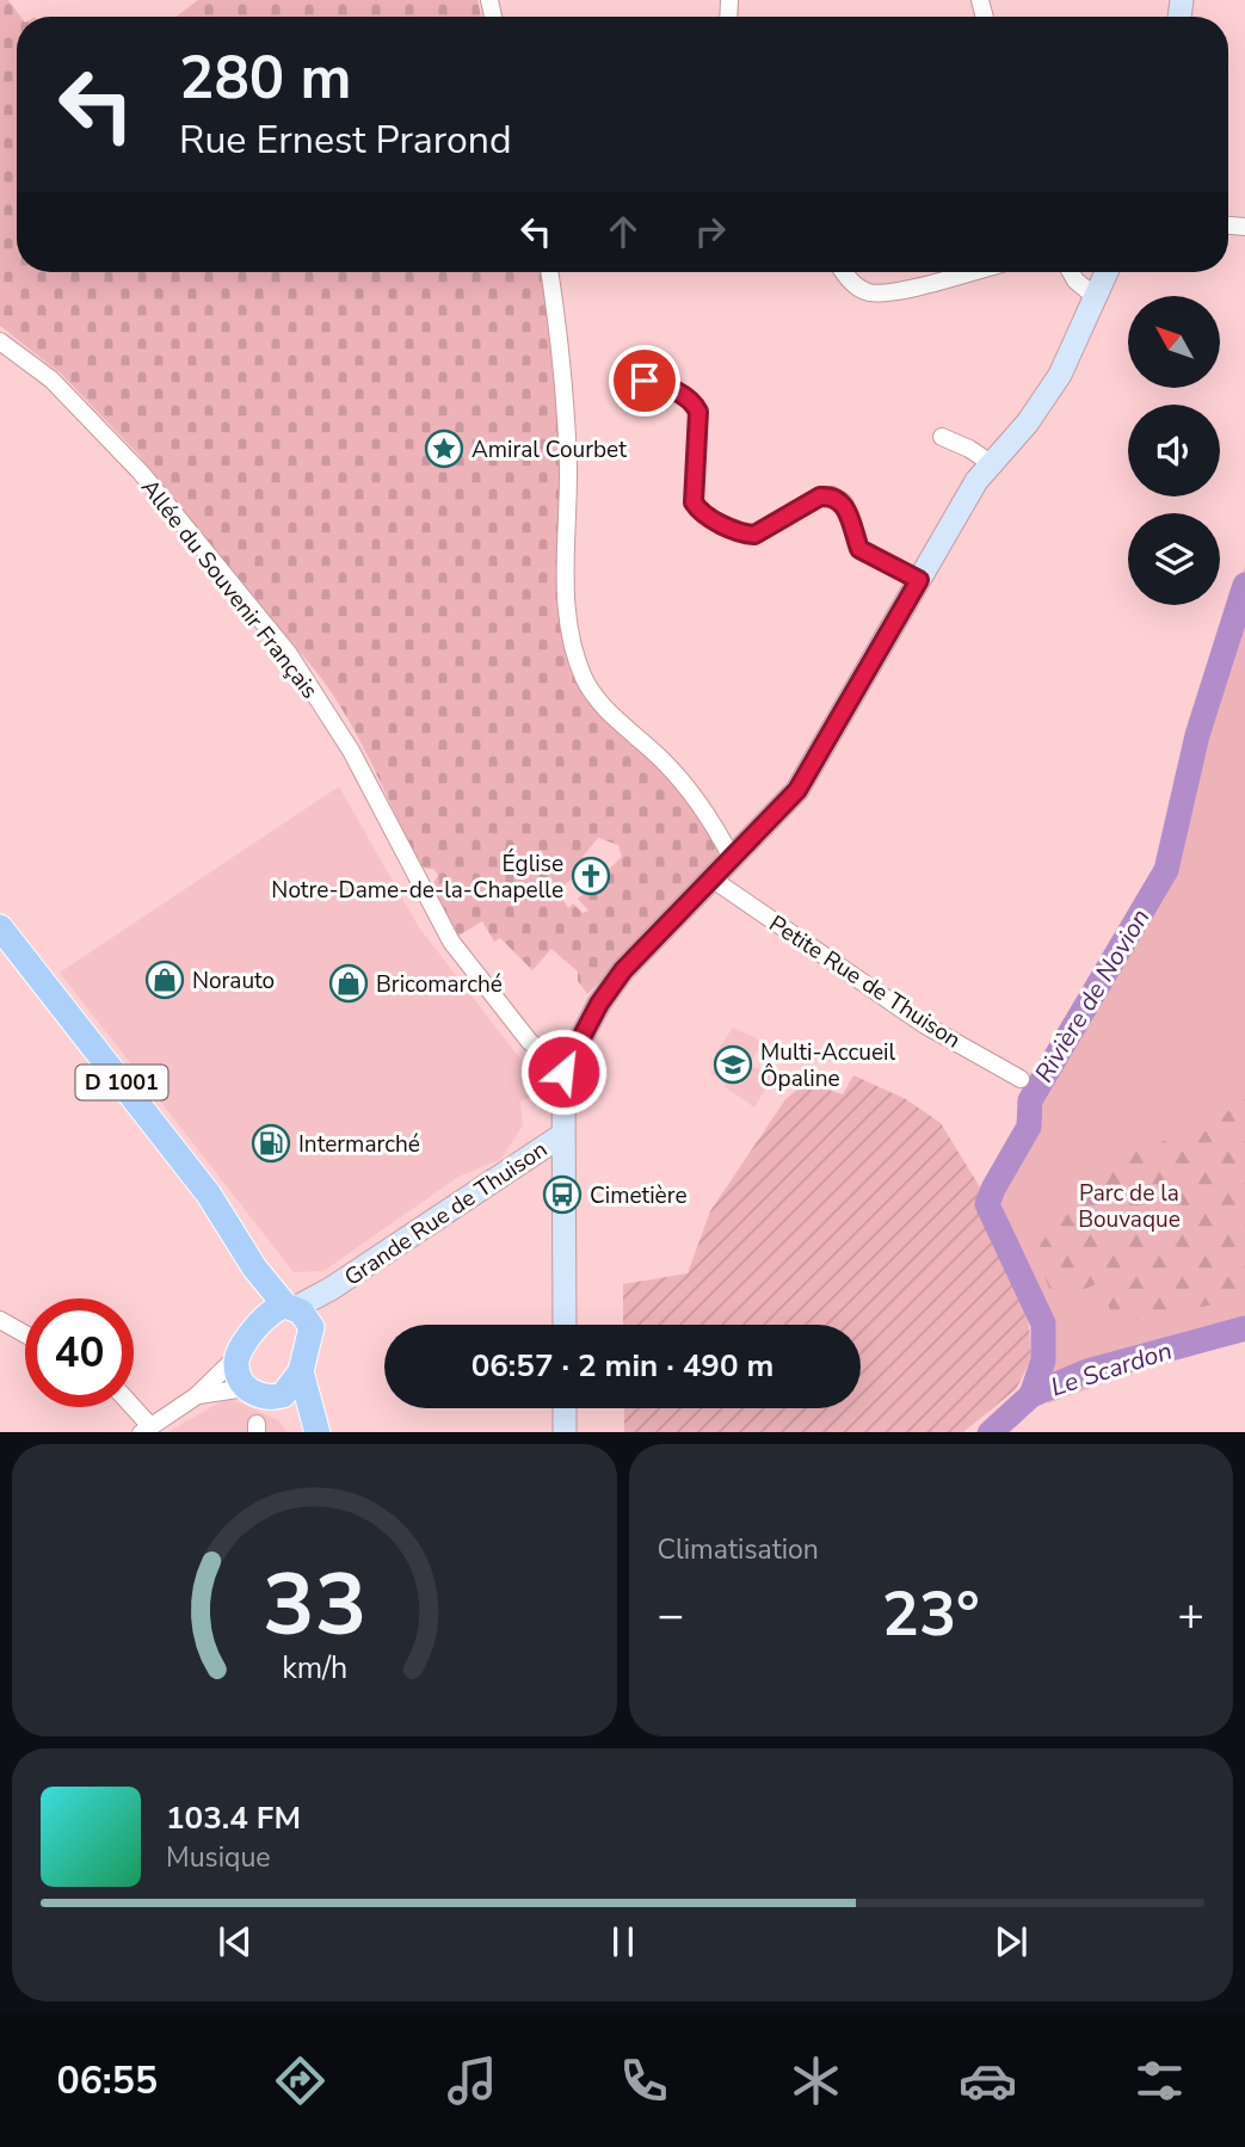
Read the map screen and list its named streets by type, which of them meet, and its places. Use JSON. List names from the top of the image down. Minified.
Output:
{"streets":{"main road":["D 1001"],"street":["Allée du Souvenir Français","Petite Rue de Thuison","Grande Rue de Thuison"]},"crossings":[["Allée du Souvenir Français","Grande Rue de Thuison"],["Petite Rue de Thuison","Grande Rue de Thuison"],["D 1001","Grande Rue de Thuison"]],"water":["Rivière de Novion","Le Scardon"],"parks":["Parc de la Bouvaque"],"places":{"place":["Amiral Courbet"],"church":["Église Notre-Dame-de-la-Chapelle"],"shop":["Norauto","Bricomarché"],"school or university":["Multi-Accueil Ôpaline"],"fuel station":["Intermarché"],"bus stop":["Cimetière"]},"north":"top left","page":{"turn":["280 m","Rue Ernest Prarond"],"limit":"40","trip":"06:57 · 2 min · 490 m","tile":"Climatisation","heat":["−","23°","+"],"song":["103.4 FM","Musique"],"tabs":"06:55","gauge":["33","km/h"]}}
